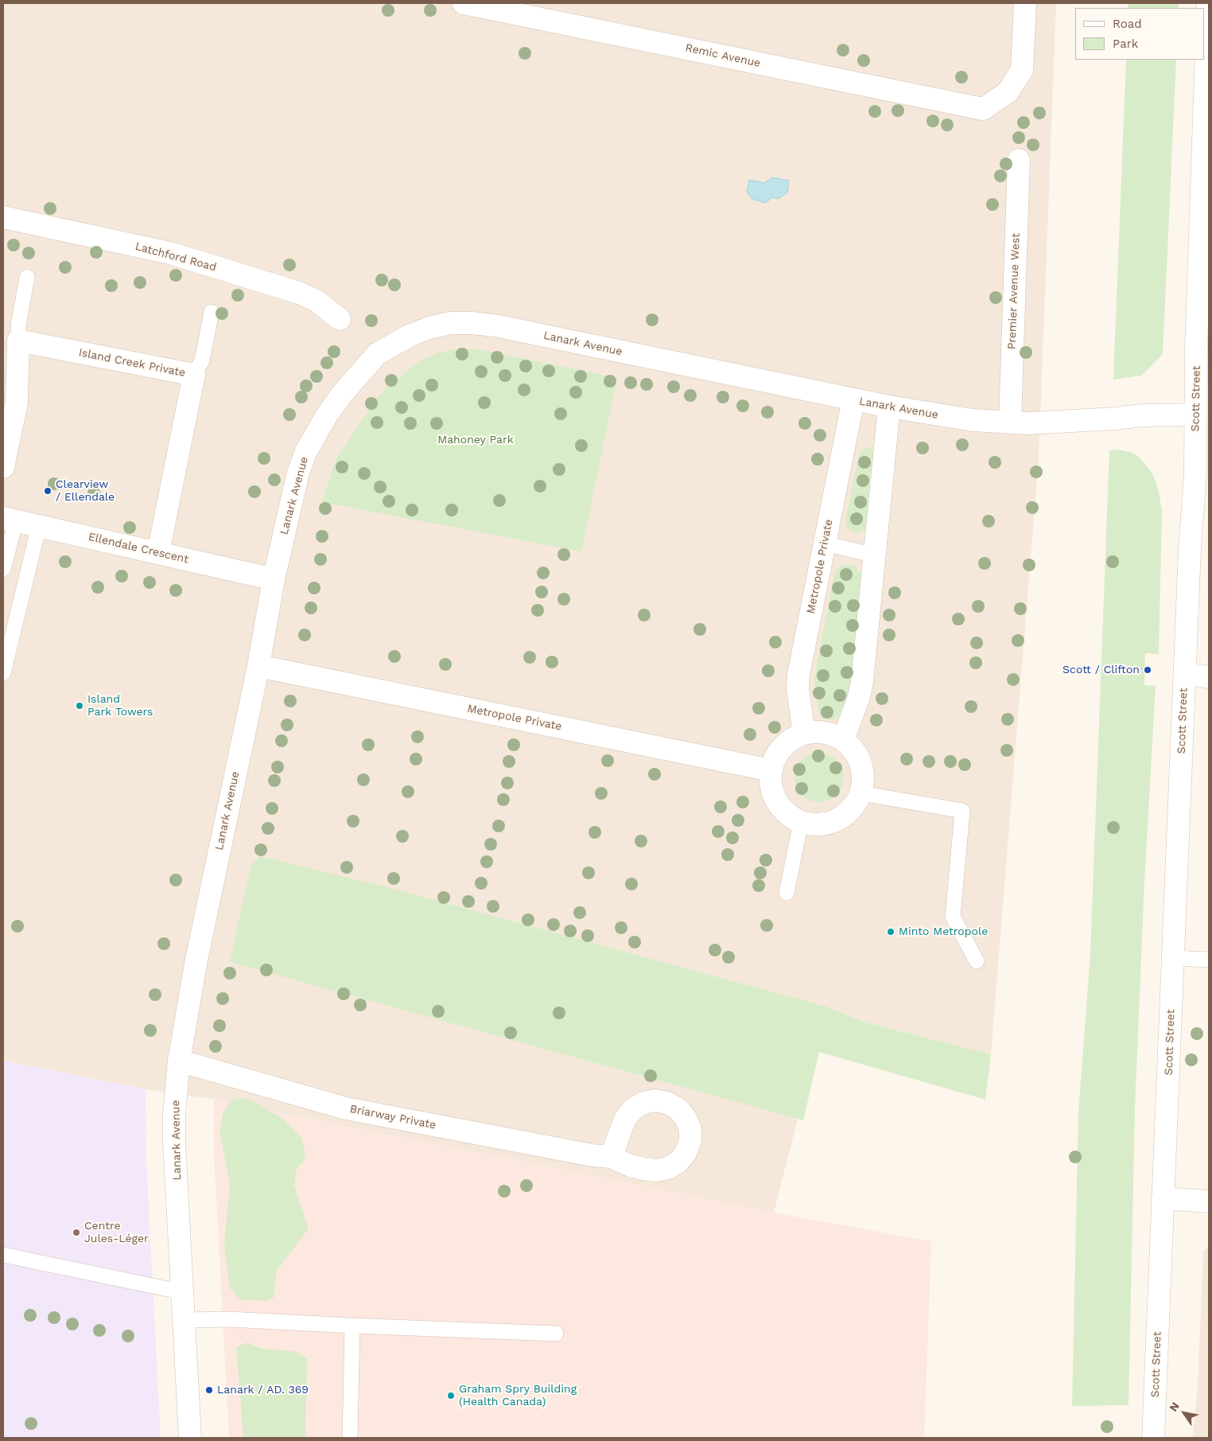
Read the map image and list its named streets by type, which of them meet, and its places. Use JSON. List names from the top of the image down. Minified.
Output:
{"streets":{"street":["Remic Avenue","Latchford Road","Premier Avenue West","Lanark Avenue","Island Creek Private","Scott Street","Ellendale Crescent","Metropole Private","Briarway Private"]},"crossings":[["Premier Avenue West","Lanark Avenue"],["Lanark Avenue","Scott Street"],["Lanark Avenue","Ellendale Crescent"],["Lanark Avenue","Metropole Private"],["Lanark Avenue","Briarway Private"],["Island Creek Private","Ellendale Crescent"]],"parks":["Mahoney Park"],"places":["Clearview / Ellendale","Scott / Clifton","Island Park Towers","Minto Metropole","Centre Jules-Léger","Lanark / AD. 369","Graham Spry Building (Health Canada)"],"legend":["Road","Park"],"north":"top left"}
